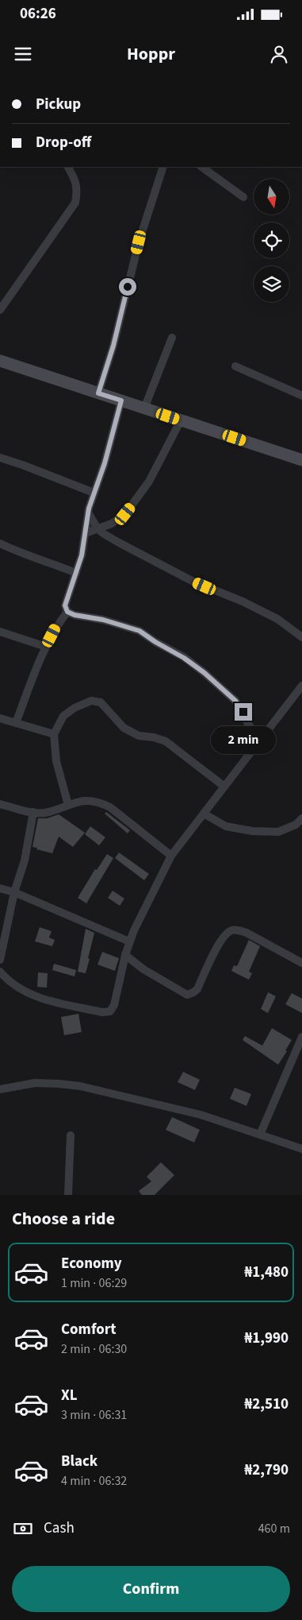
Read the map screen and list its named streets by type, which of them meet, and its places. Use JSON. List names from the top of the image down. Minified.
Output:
{"north":"bottom","page":{"status":"06:26","header":"Hoppr","banner":["Pickup","Drop-off"],"bubble":"2 min","heading":"Choose a ride","list":[{"name":"Economy","note":"1 min · 06:29","value":"₦1,480"},{"name":"Comfort","note":"2 min · 06:30","value":"₦1,990"},{"name":"XL","note":"3 min · 06:31","value":"₦2,510"},{"name":"Black","note":"4 min · 06:32","value":"₦2,790"}],"pay":["Cash","460 m"],"buttons":"Confirm"}}
